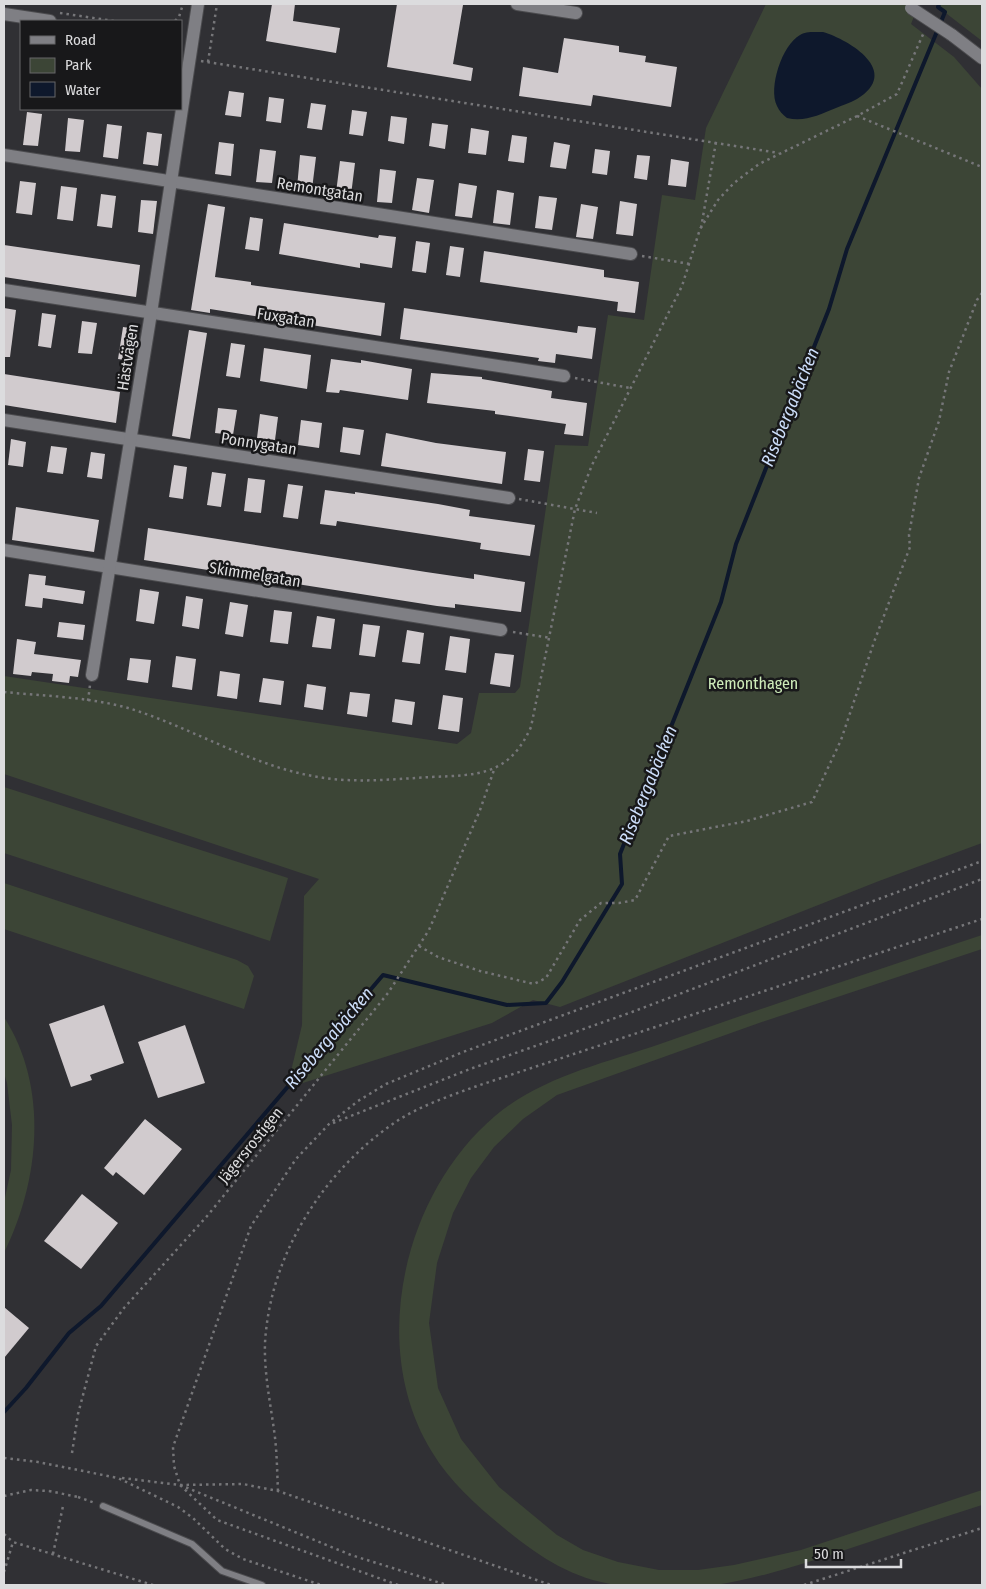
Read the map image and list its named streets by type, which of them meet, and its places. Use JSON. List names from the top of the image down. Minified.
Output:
{"streets":{"street":["Remontgatan","Fuxgatan","Hästvägen","Ponnygatan","Skimmelgatan"],"path":["Jägersrostigen"]},"crossings":[["Remontgatan","Hästvägen"],["Fuxgatan","Hästvägen"],["Hästvägen","Ponnygatan"],["Hästvägen","Skimmelgatan"]],"water":["Risebergabäcken"],"parks":["Remonthagen"],"legend":["Road","Park","Water"],"scale_bar":"50 m"}
